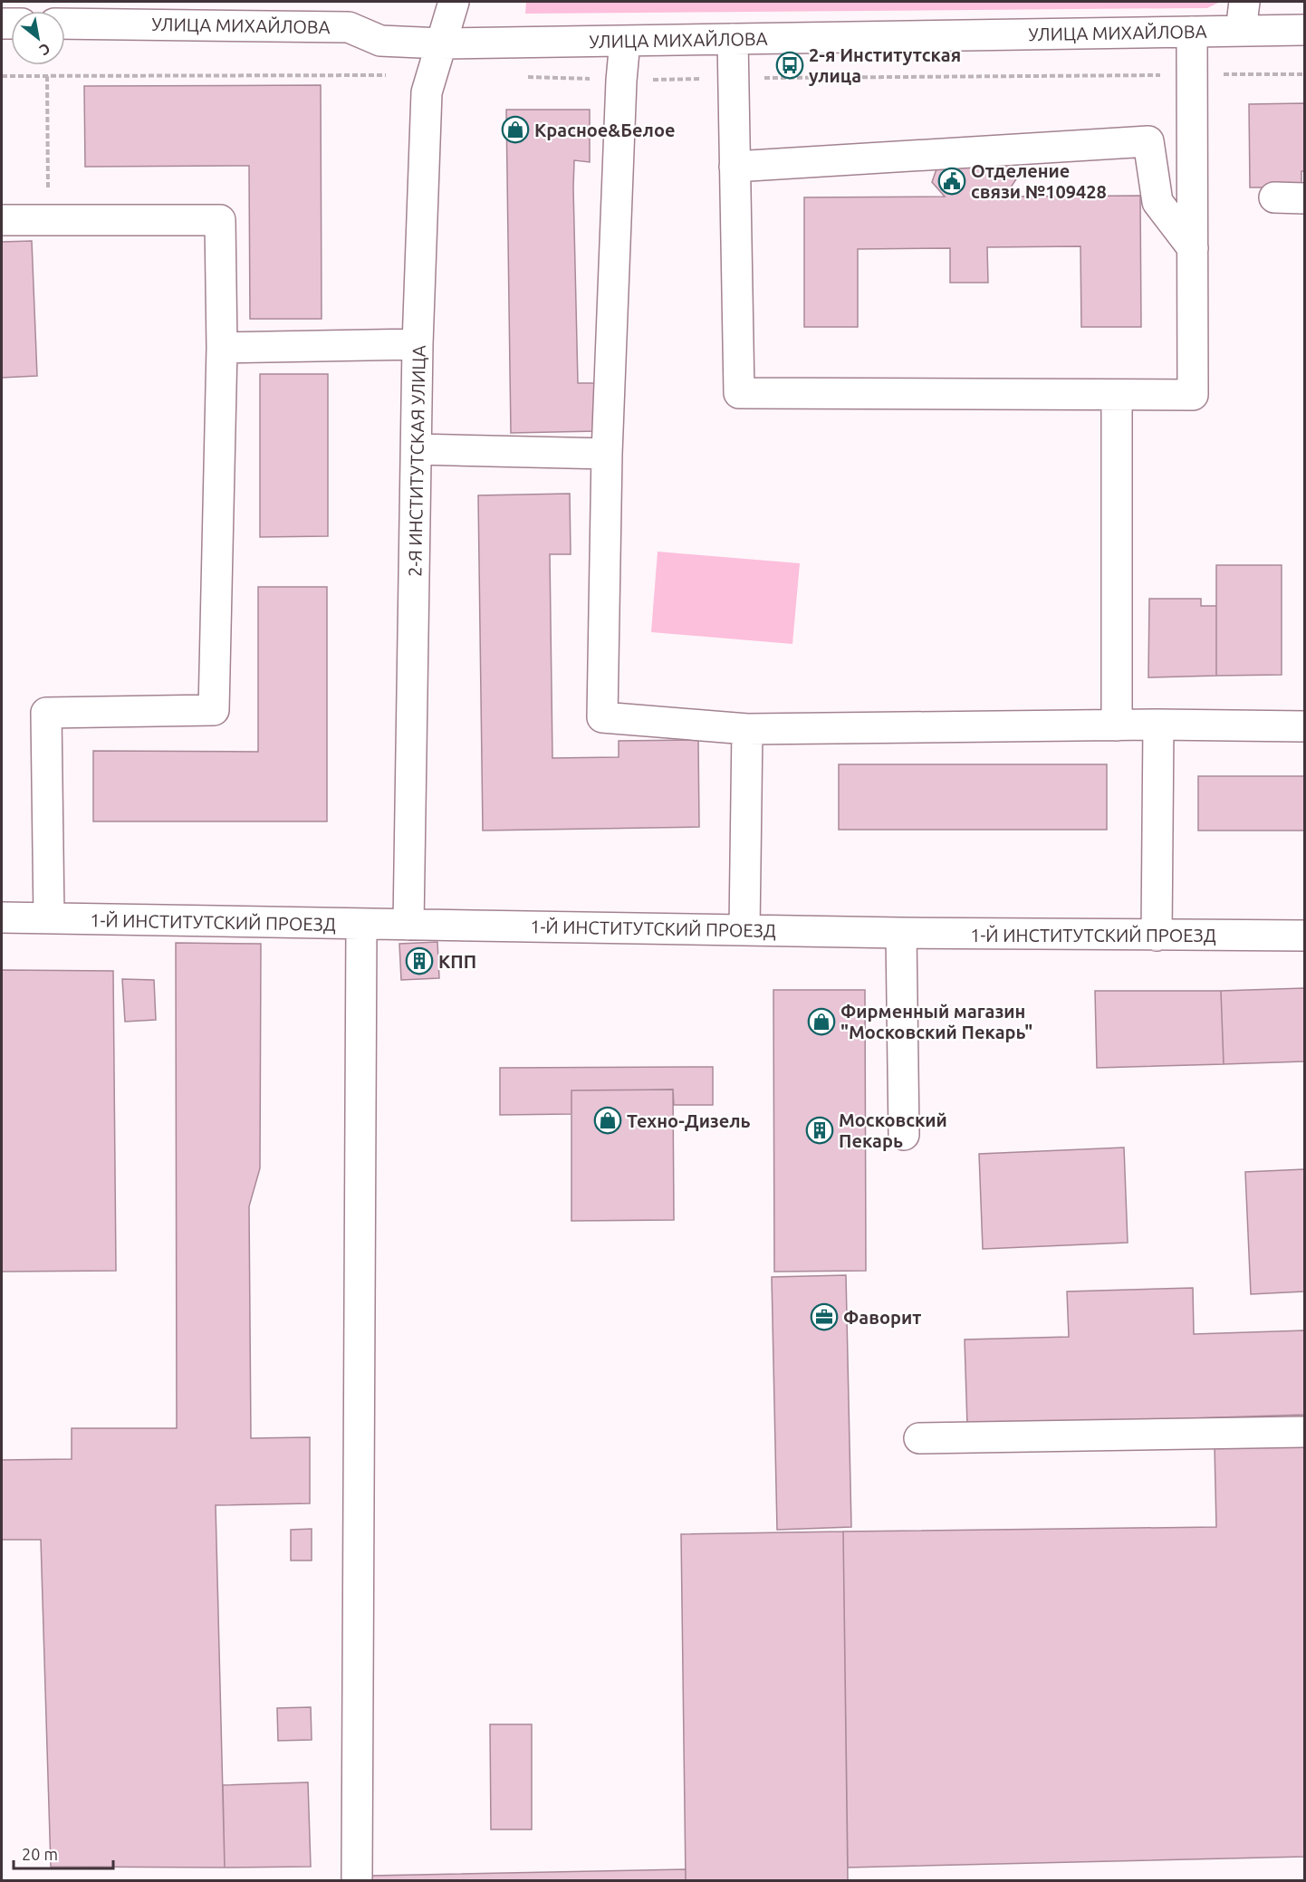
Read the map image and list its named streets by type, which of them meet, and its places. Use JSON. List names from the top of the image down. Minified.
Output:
{"streets":{"street":["УЛИЦА МИХАЙЛОВА","2-Я ИНСТИТУТСКАЯ УЛИЦА","1-Й ИНСТИТУТСКИЙ ПРОЕЗД"]},"crossings":[["УЛИЦА МИХАЙЛОВА","2-Я ИНСТИТУТСКАЯ УЛИЦА"],["2-Я ИНСТИТУТСКАЯ УЛИЦА","1-Й ИНСТИТУТСКИЙ ПРОЕЗД"]],"places":{"bus stop":["2-я Институтская улица"],"shop":["Красное&Белое","Фирменный магазин \"Московский Пекарь\"","Техно-Дизель"],"public building":["Отделение связи №109428"],"building":["КПП","Московский Пекарь"],"office":["Фаворит"]},"scale_bar":"20 m","north":"bottom right"}
